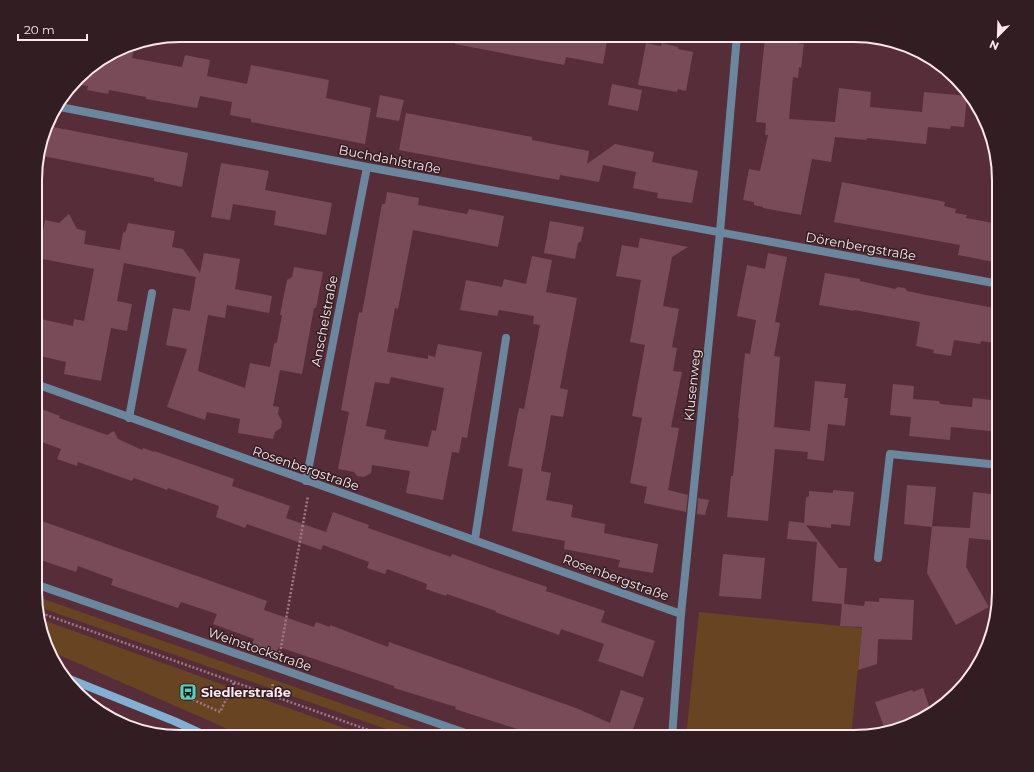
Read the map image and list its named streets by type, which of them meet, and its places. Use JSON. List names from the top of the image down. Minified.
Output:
{"streets":{"street":["Buchdahlstraße","Dörenbergstraße","Anschelstraße","Klusenweg","Rosenbergstraße","Weinstockstraße"]},"crossings":[["Buchdahlstraße","Dörenbergstraße"],["Buchdahlstraße","Anschelstraße"],["Buchdahlstraße","Klusenweg"],["Dörenbergstraße","Klusenweg"],["Anschelstraße","Rosenbergstraße"],["Klusenweg","Rosenbergstraße"]],"places":{"bus stop":["Siedlerstraße"]},"scale_bar":"20 m","north":"bottom left"}
